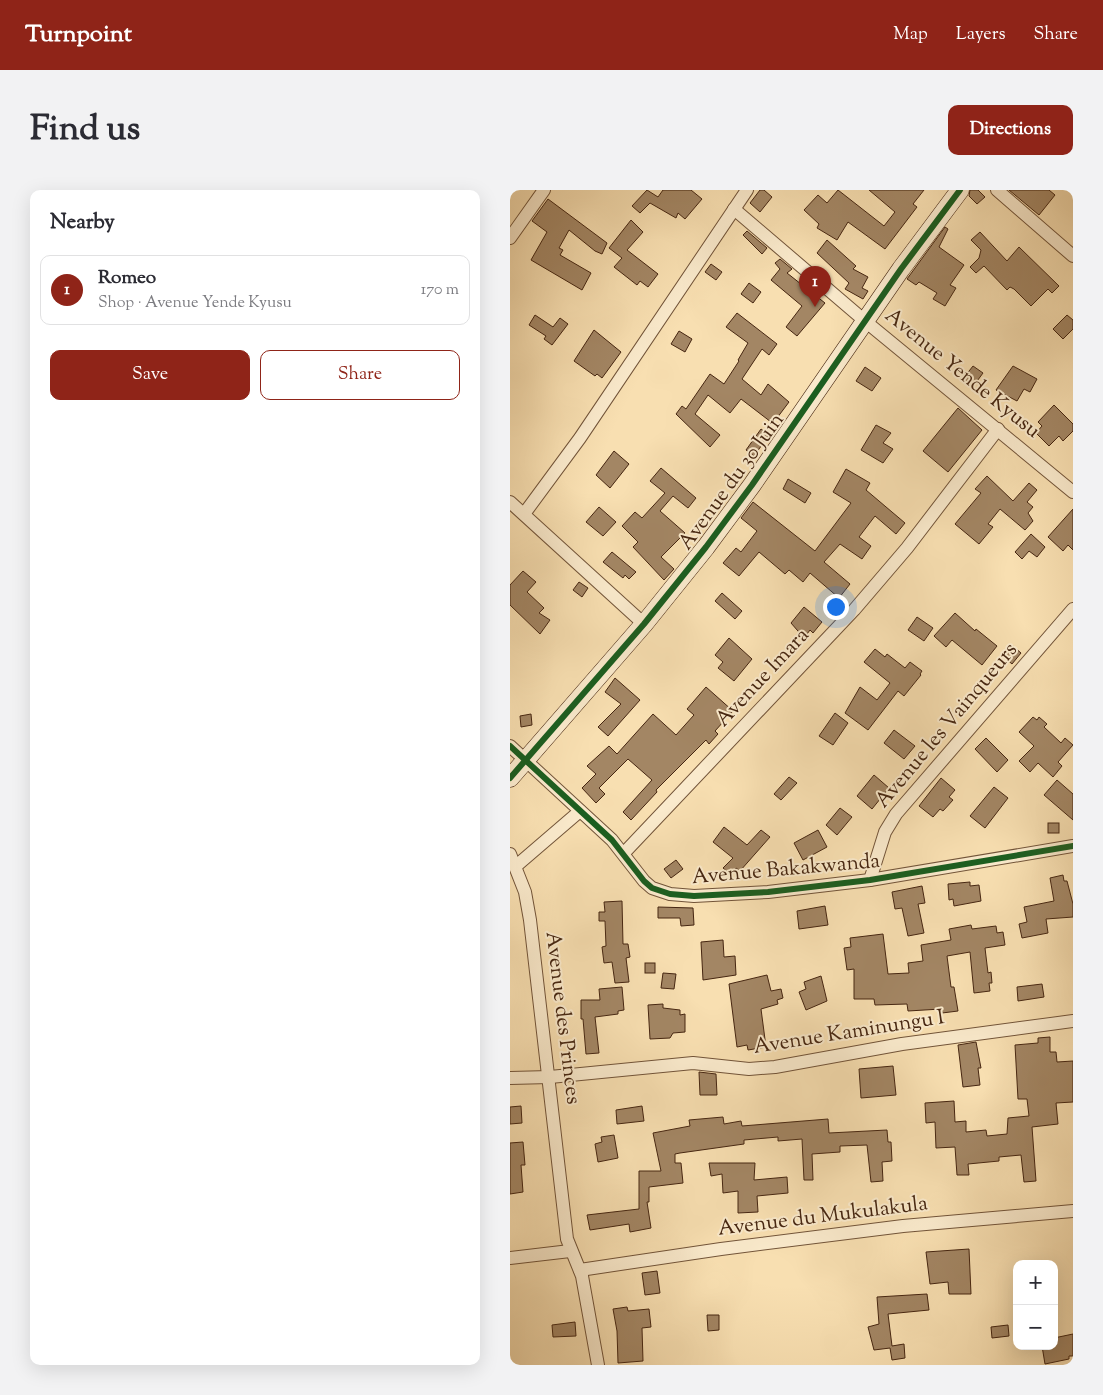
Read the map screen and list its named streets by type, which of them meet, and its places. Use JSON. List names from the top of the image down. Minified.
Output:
{"streets":{"street":["Avenue Yende Kyusu","Avenue du 30 Juin","Avenue Imara","Avenue les Vainqueurs","Avenue Bakakwanda","Avenue des Princes","Avenue Kaminungu I","Avenue du Mukulakula"]},"crossings":[["Avenue Yende Kyusu","Avenue du 30 Juin"],["Avenue Yende Kyusu","Avenue Imara"],["Avenue du 30 Juin","Avenue Bakakwanda"],["Avenue Imara","Avenue Bakakwanda"],["Avenue les Vainqueurs","Avenue Bakakwanda"],["Avenue des Princes","Avenue Kaminungu I"],["Avenue des Princes","Avenue du Mukulakula"]],"page":{"header":"Turnpoint","nav":["Map","Layers","Share"],"title":"Find us","buttons":["Directions",["Save","Share"]],"heading":"Nearby","list":[{"mark":"1","name":"Romeo","note":"Shop · Avenue Yende Kyusu","value":"170 m"}],"pins":"1","map_buttons":["+","−"]}}
